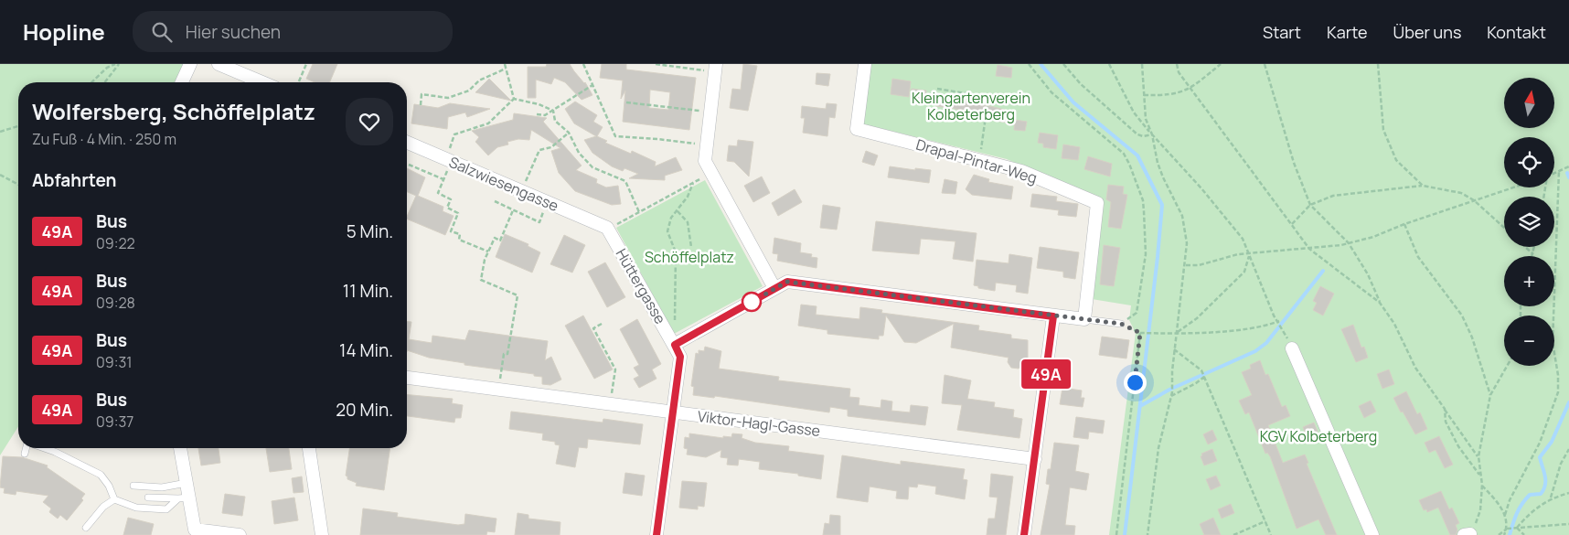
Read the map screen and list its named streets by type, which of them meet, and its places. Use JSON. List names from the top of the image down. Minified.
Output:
{"streets":{"street":["Drapal-Pintar-Weg","Salzwiesengasse","Hüttergasse","Viktor-Hagl-Gasse"]},"crossings":[["Salzwiesengasse","Hüttergasse"],["Hüttergasse","Viktor-Hagl-Gasse"]],"parks":["Kleingartenverein Kolbeterberg","Schöffelplatz","KGV Kolbeterberg"],"lines":["bus line 49A"],"north":"top","page":{"header":"Hopline","search":"Hier suchen","nav":["Start","Karte","Über uns","Kontakt"],"on_map":"49A","map_buttons":["+","−"],"heading":[["Wolfersberg, Schöffelplatz","Zu Fuß · 4 Min. · 250 m"],"Abfahrten"],"list":[{"mark":"49A","name":"Bus","note":"09:22","value":"5 Min."},{"mark":"49A","name":"Bus","note":"09:28","value":"11 Min."},{"mark":"49A","name":"Bus","note":"09:31","value":"14 Min."},{"mark":"49A","name":"Bus","note":"09:37","value":"20 Min."}]}}
